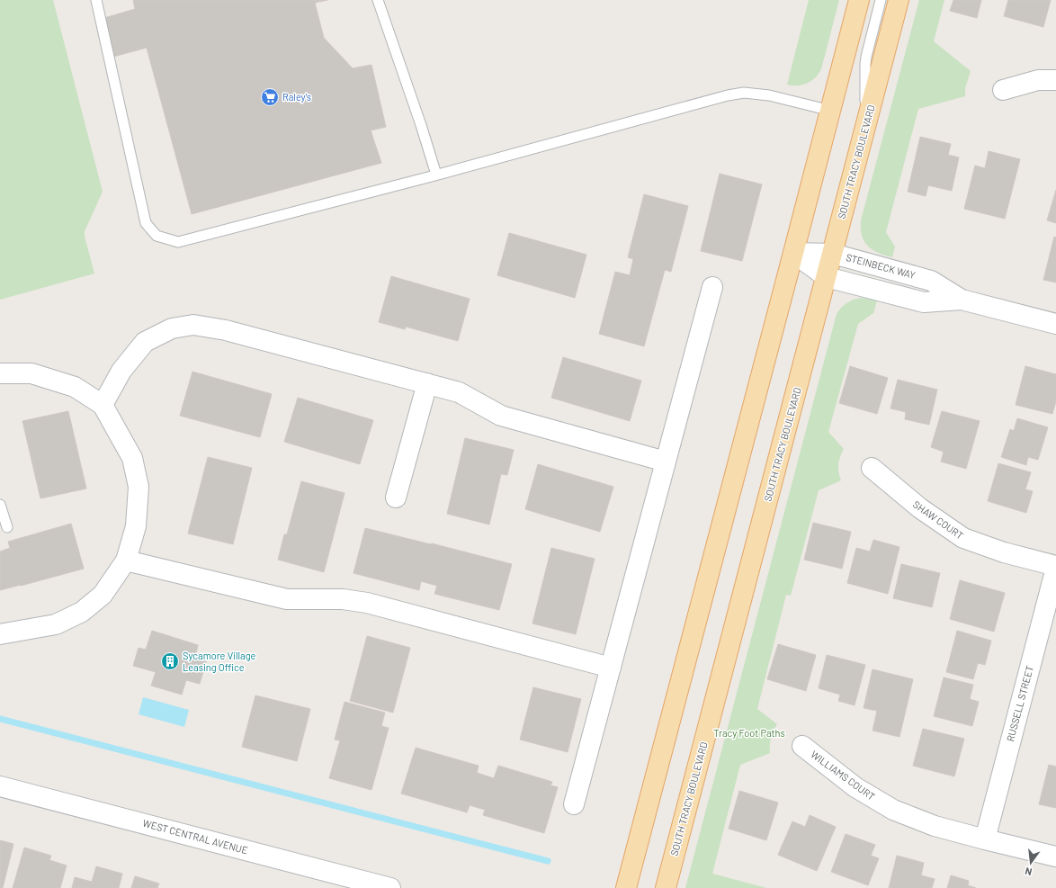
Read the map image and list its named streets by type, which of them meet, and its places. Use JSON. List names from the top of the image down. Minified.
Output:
{"streets":{"main road":["SOUTH TRACY BOULEVARD"],"street":["STEINBECK WAY","SHAW COURT","RUSSELL STREET","WILLIAMS COURT","WEST CENTRAL AVENUE"]},"crossings":[["SOUTH TRACY BOULEVARD","STEINBECK WAY"],["SHAW COURT","RUSSELL STREET"],["RUSSELL STREET","WILLIAMS COURT"]],"parks":["Tracy Foot Paths"],"places":{"supermarket":["Raley's"],"building":["Sycamore Village Leasing Office"]},"north":"bottom"}
